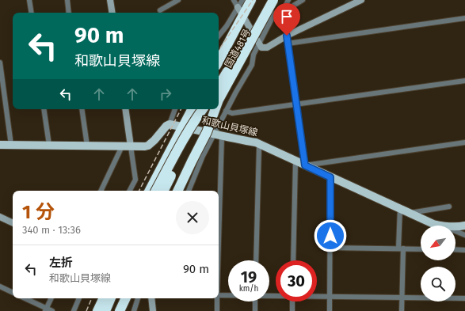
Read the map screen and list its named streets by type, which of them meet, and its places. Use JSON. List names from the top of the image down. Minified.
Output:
{"streets":{"highway":["国道481号"],"main road":["和歌山貝塚線"]},"crossings":[["国道481号","和歌山貝塚線"]],"north":"bottom left","page":{"turn":["90 m","和歌山貝塚線"],"heading":["1 分","340 m · 13:36"],"list":[{"name":"左折","note":"和歌山貝塚線","value":"90 m"}],"speed":"19 km/h","limit":"30"}}
